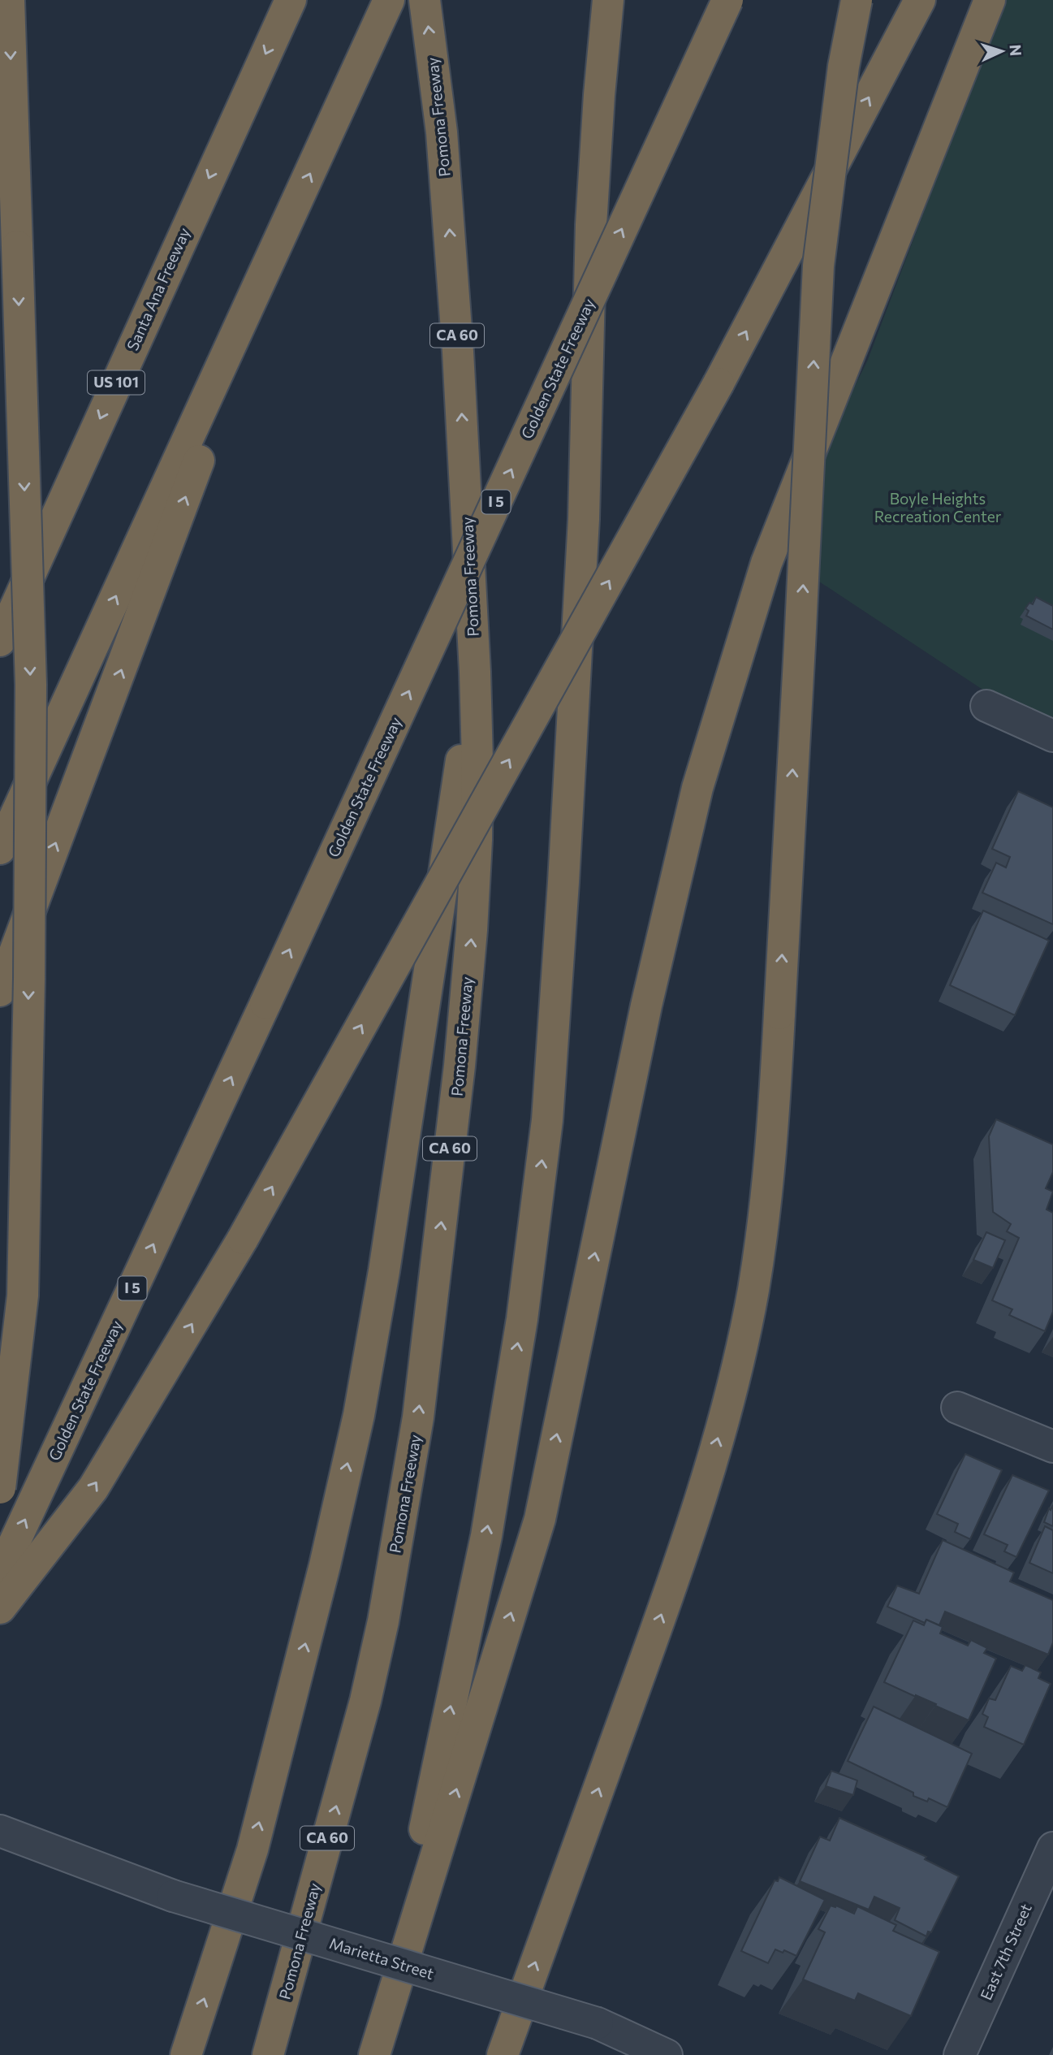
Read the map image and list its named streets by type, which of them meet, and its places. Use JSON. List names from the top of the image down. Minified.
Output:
{"streets":{"highway":["Pomona Freeway","Santa Ana Freeway","CA 60","Golden State Freeway","US 101","I 5"],"street":["East 7th Street","Marietta Street"]},"parks":["Boyle Heights Recreation Center"],"north":"right"}
